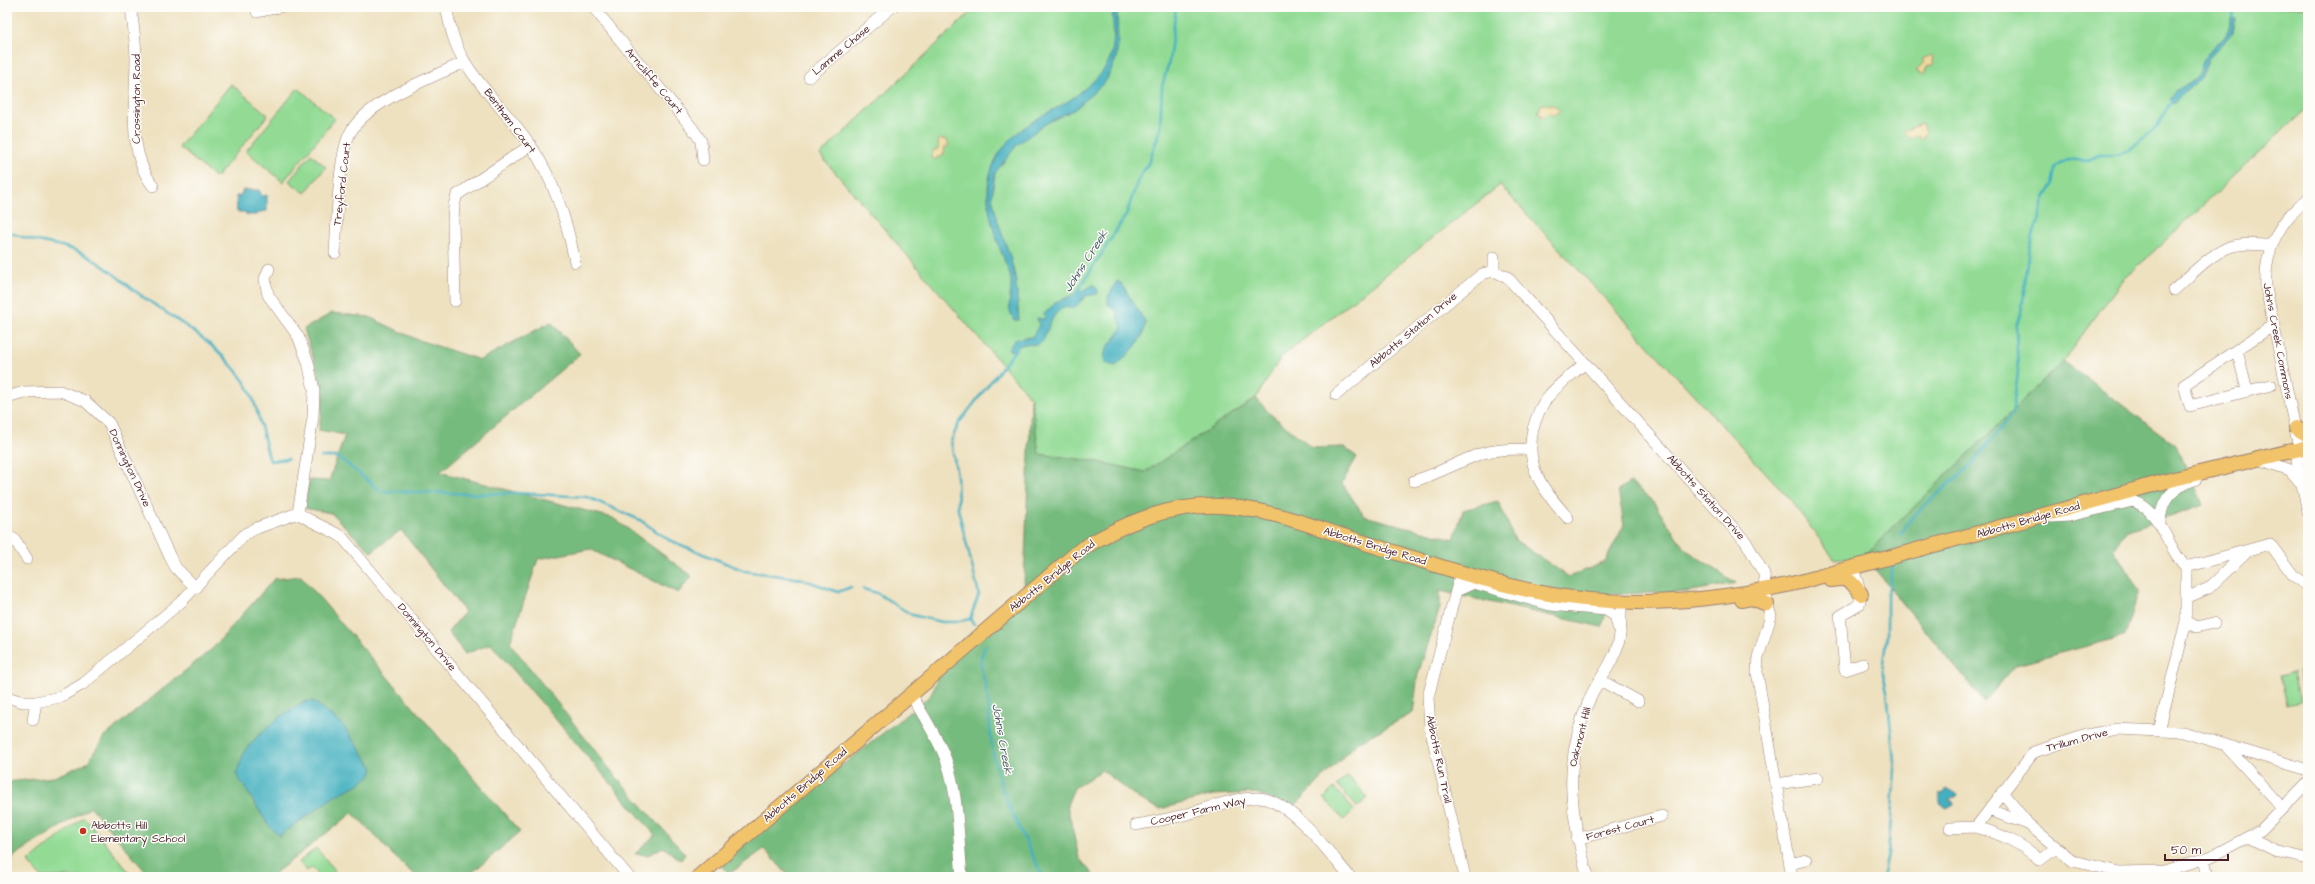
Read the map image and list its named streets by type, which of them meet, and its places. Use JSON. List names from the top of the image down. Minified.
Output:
{"streets":{"main road":["Abbotts Bridge Road"],"street":["Lamme Chase","Arncliffe Court","Crossington Road","Bentham Court","Treyford Court","Abbotts Station Drive","Johns Creek Commons","Donnington Drive","Oakmont Hill","Trillum Drive","Abbotts Run Trail","Cooper Farm Way","Forest Court"]},"crossings":[["Bentham Court","Treyford Court"],["Abbotts Station Drive","Abbotts Bridge Road"],["Johns Creek Commons","Abbotts Bridge Road"],["Abbotts Bridge Road","Oakmont Hill"],["Abbotts Bridge Road","Abbotts Run Trail"],["Oakmont Hill","Forest Court"]],"water":["Johns Creek"],"places":["Abbotts Hill Elementary School"],"scale_bar":"50 m"}
